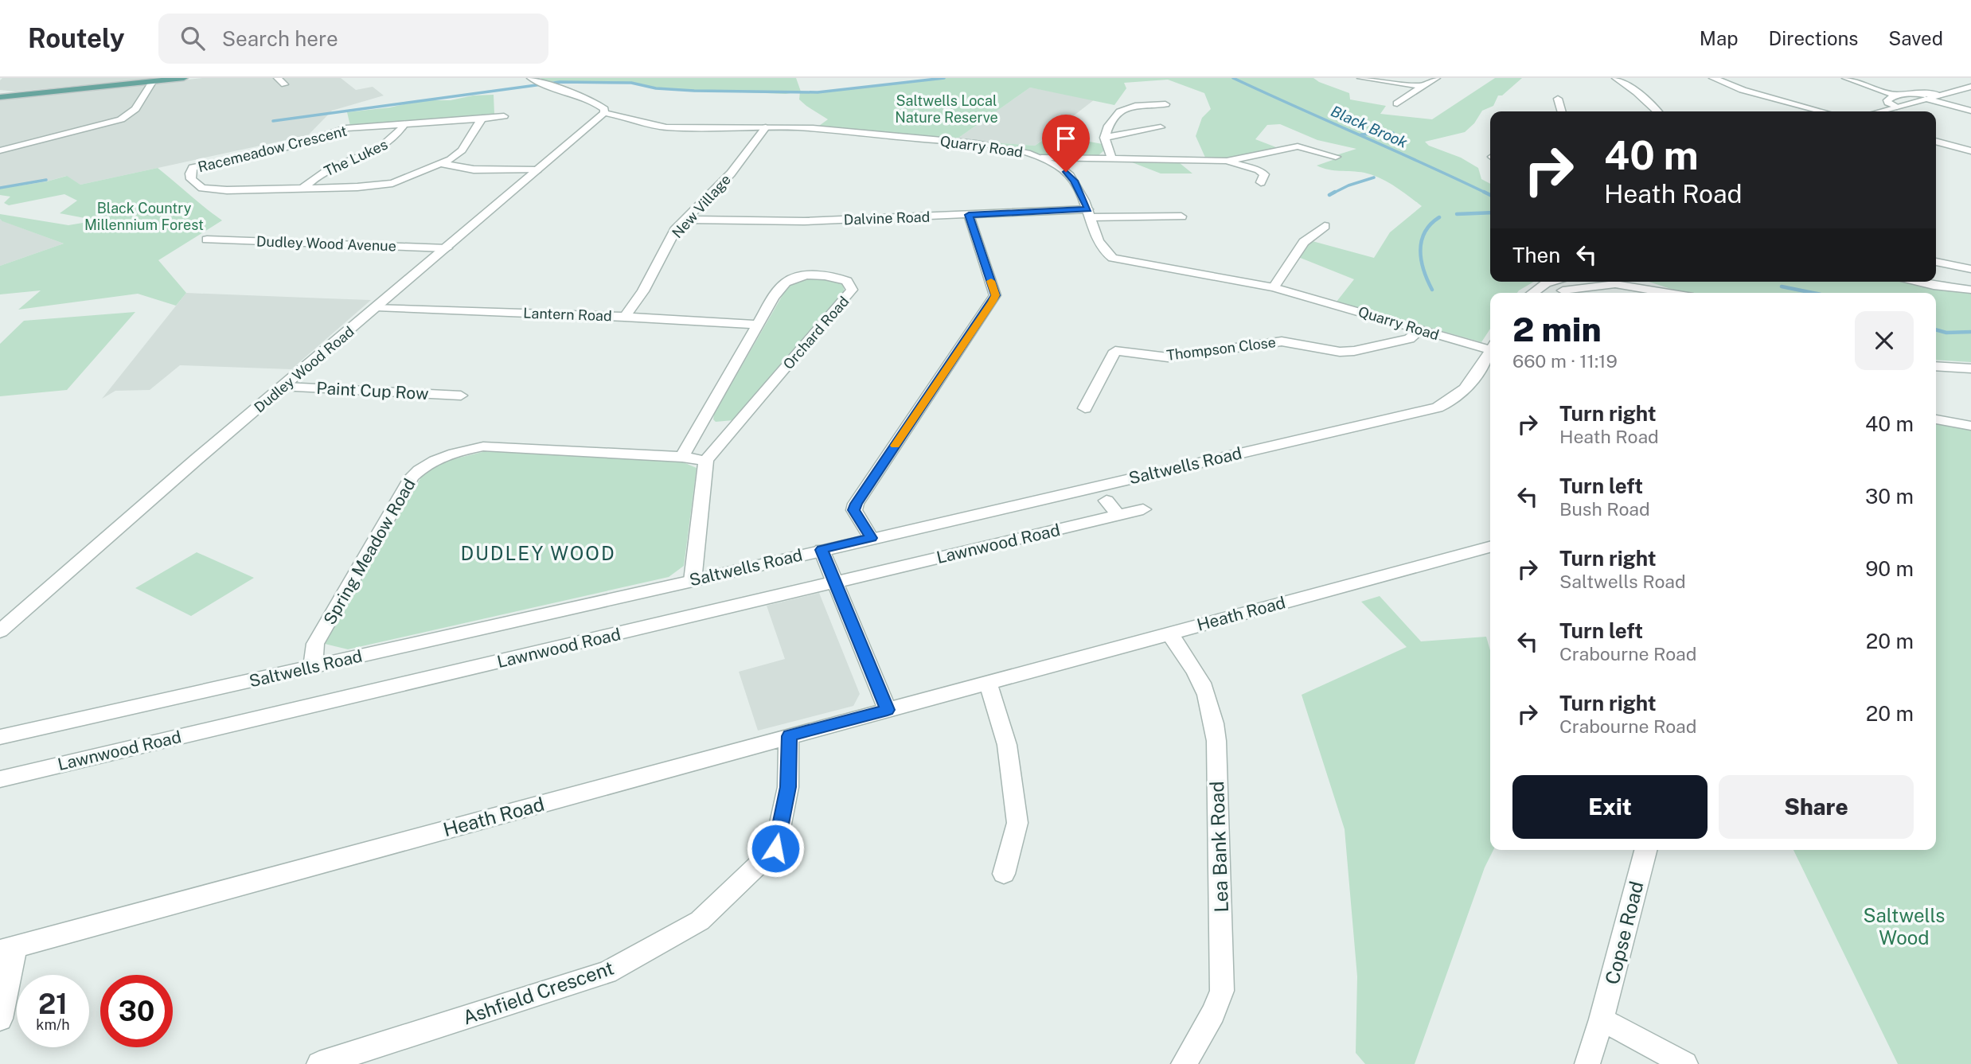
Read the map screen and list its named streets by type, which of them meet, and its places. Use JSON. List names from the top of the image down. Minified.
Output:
{"streets":{"street":["Quarry Road","Racemeadow Crescent","The Lukes","New Village","Dalvine Road","Dudley Wood Avenue","Lantern Road","Orchard Road","Thompson Close","Dudley Wood Road","Paint Cup Row","Saltwells Road","Lawnwood Road","Spring Meadow Road","Heath Road","Lea Bank Road","Copse Road","Ashfield Crescent"]},"crossings":[["Quarry Road","New Village"],["Quarry Road","Dalvine Road"],["Quarry Road","Thompson Close"],["Quarry Road","Dudley Wood Road"],["Racemeadow Crescent","The Lukes"],["New Village","Dalvine Road"],["New Village","Lantern Road"],["Dudley Wood Avenue","Dudley Wood Road"],["Lantern Road","Orchard Road"],["Lantern Road","Dudley Wood Road"],["Orchard Road","Spring Meadow Road"],["Dudley Wood Road","Paint Cup Row"],["Saltwells Road","Spring Meadow Road"],["Heath Road","Lea Bank Road"],["Heath Road","Ashfield Crescent"]],"districts":["DUDLEY WOOD"],"water":["Black Brook"],"parks":["Saltwells Local Nature Reserve","Black Country Millennium Forest","Saltwells Wood"],"page":{"header":"Routely","search":"Search here","nav":["Map","Directions","Saved"],"turn":["40 m","Heath Road"],"then":"Then","heading":["2 min","660 m · 11:19"],"list":[{"name":"Turn right","note":"Heath Road","value":"40 m"},{"name":"Turn left","note":"Bush Road","value":"30 m"},{"name":"Turn right","note":"Saltwells Road","value":"90 m"},{"name":"Turn left","note":"Crabourne Road","value":"20 m"},{"name":"Turn right","note":"Crabourne Road","value":"20 m"}],"buttons":["Exit","Share"],"speed":"21 km/h","limit":"30"}}
